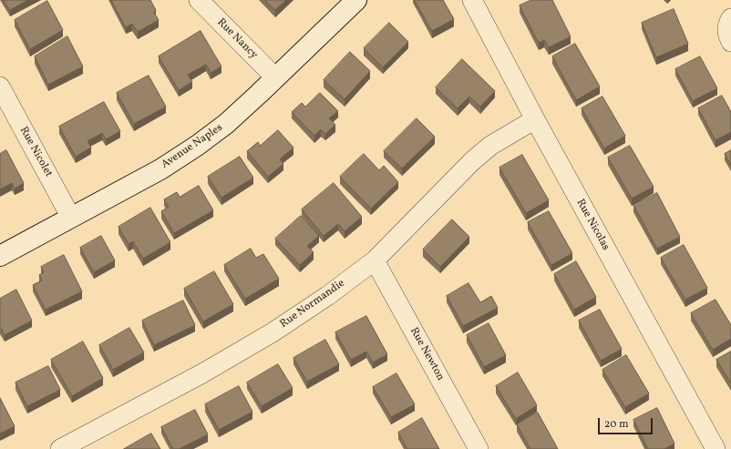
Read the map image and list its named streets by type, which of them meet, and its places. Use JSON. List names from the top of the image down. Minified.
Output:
{"streets":{"street":["Rue Nancy","Avenue Naples","Rue Nicolet","Rue Nicolas","Rue Normandie","Rue Newton"]},"crossings":[["Rue Nancy","Avenue Naples"],["Avenue Naples","Rue Nicolet"],["Rue Nicolas","Rue Normandie"],["Rue Normandie","Rue Newton"]],"scale_bar":"20 m"}
